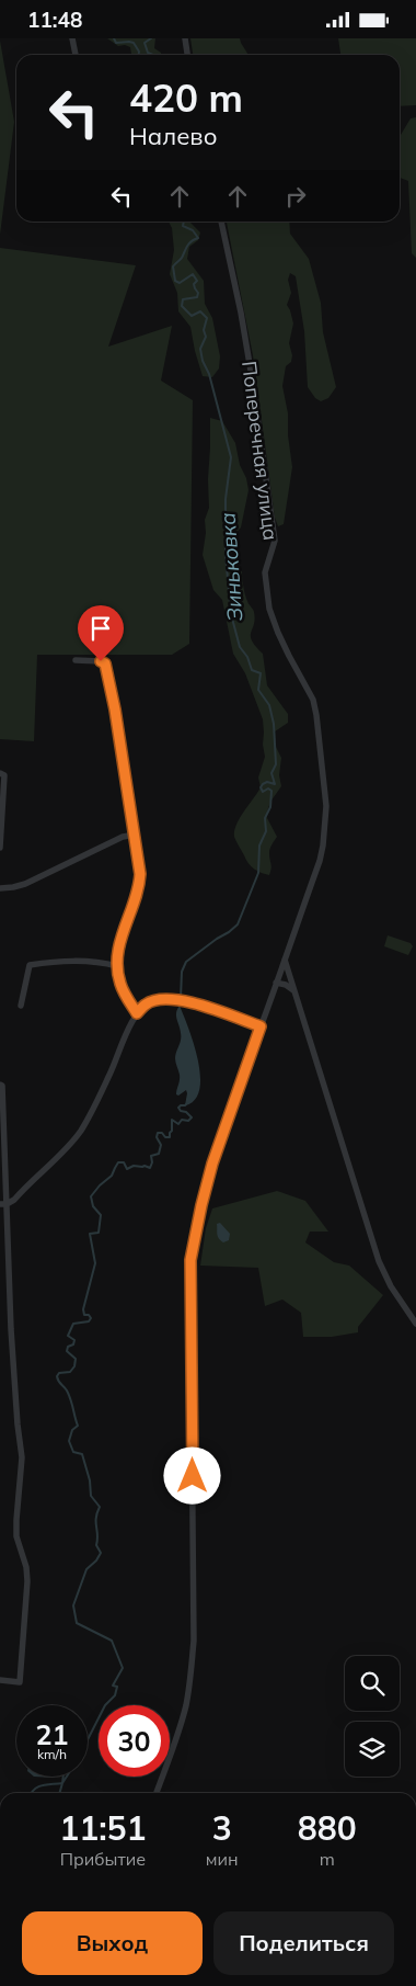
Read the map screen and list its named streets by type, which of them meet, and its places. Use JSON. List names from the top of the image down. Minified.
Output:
{"streets":{"street":["Поперечная улица"]},"water":["Зиньковка"],"page":{"status":"11:48","turn":["420 m","Налево"],"speed":"21 km/h","limit":"30","eta":["11:51","Прибытие","3","мин","880","m"],"buttons":["Выход","Поделиться"]}}
